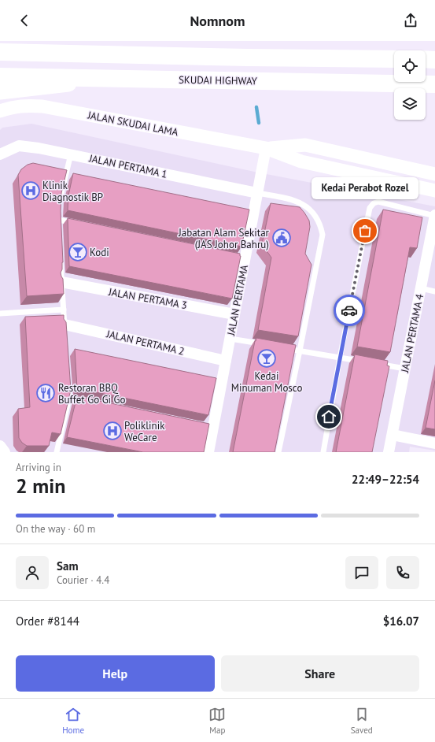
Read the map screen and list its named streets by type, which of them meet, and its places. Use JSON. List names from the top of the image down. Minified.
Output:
{"streets":{"highway":["SKUDAI HIGHWAY"],"street":["JALAN SKUDAI LAMA","JALAN PERTAMA 1","JALAN PERTAMA 3","JALAN PERTAMA","JALAN PERTAMA 4","JALAN PERTAMA 2"]},"crossings":[["JALAN SKUDAI LAMA","JALAN PERTAMA"],["JALAN PERTAMA 1","JALAN PERTAMA"],["JALAN PERTAMA 3","JALAN PERTAMA"],["JALAN PERTAMA","JALAN PERTAMA 2"]],"places":{"hospital":["Klinik Diagnostik BP","Poliklinik WeCare"],"other":["Kedai Perabot Rozel"],"public building":["Jabatan Alam Sekitar (JAS Johor Bahru)"],"bar":["Kodi","Kedai Minuman Mosco"],"restaurant":["Restoran BBQ Buffet Go Gi Go"]},"page":{"header":"Nomnom","bubble":"Kedai Perabot Rozel","heading":["2 min","Arriving in","22:49–22:54"],"panel":["Sam","Courier · 4.4","Order #8144","$16.07"],"bar":"On the way · 60 m","buttons":["Help","Share"],"tabs":["Home","Map","Saved"]}}
